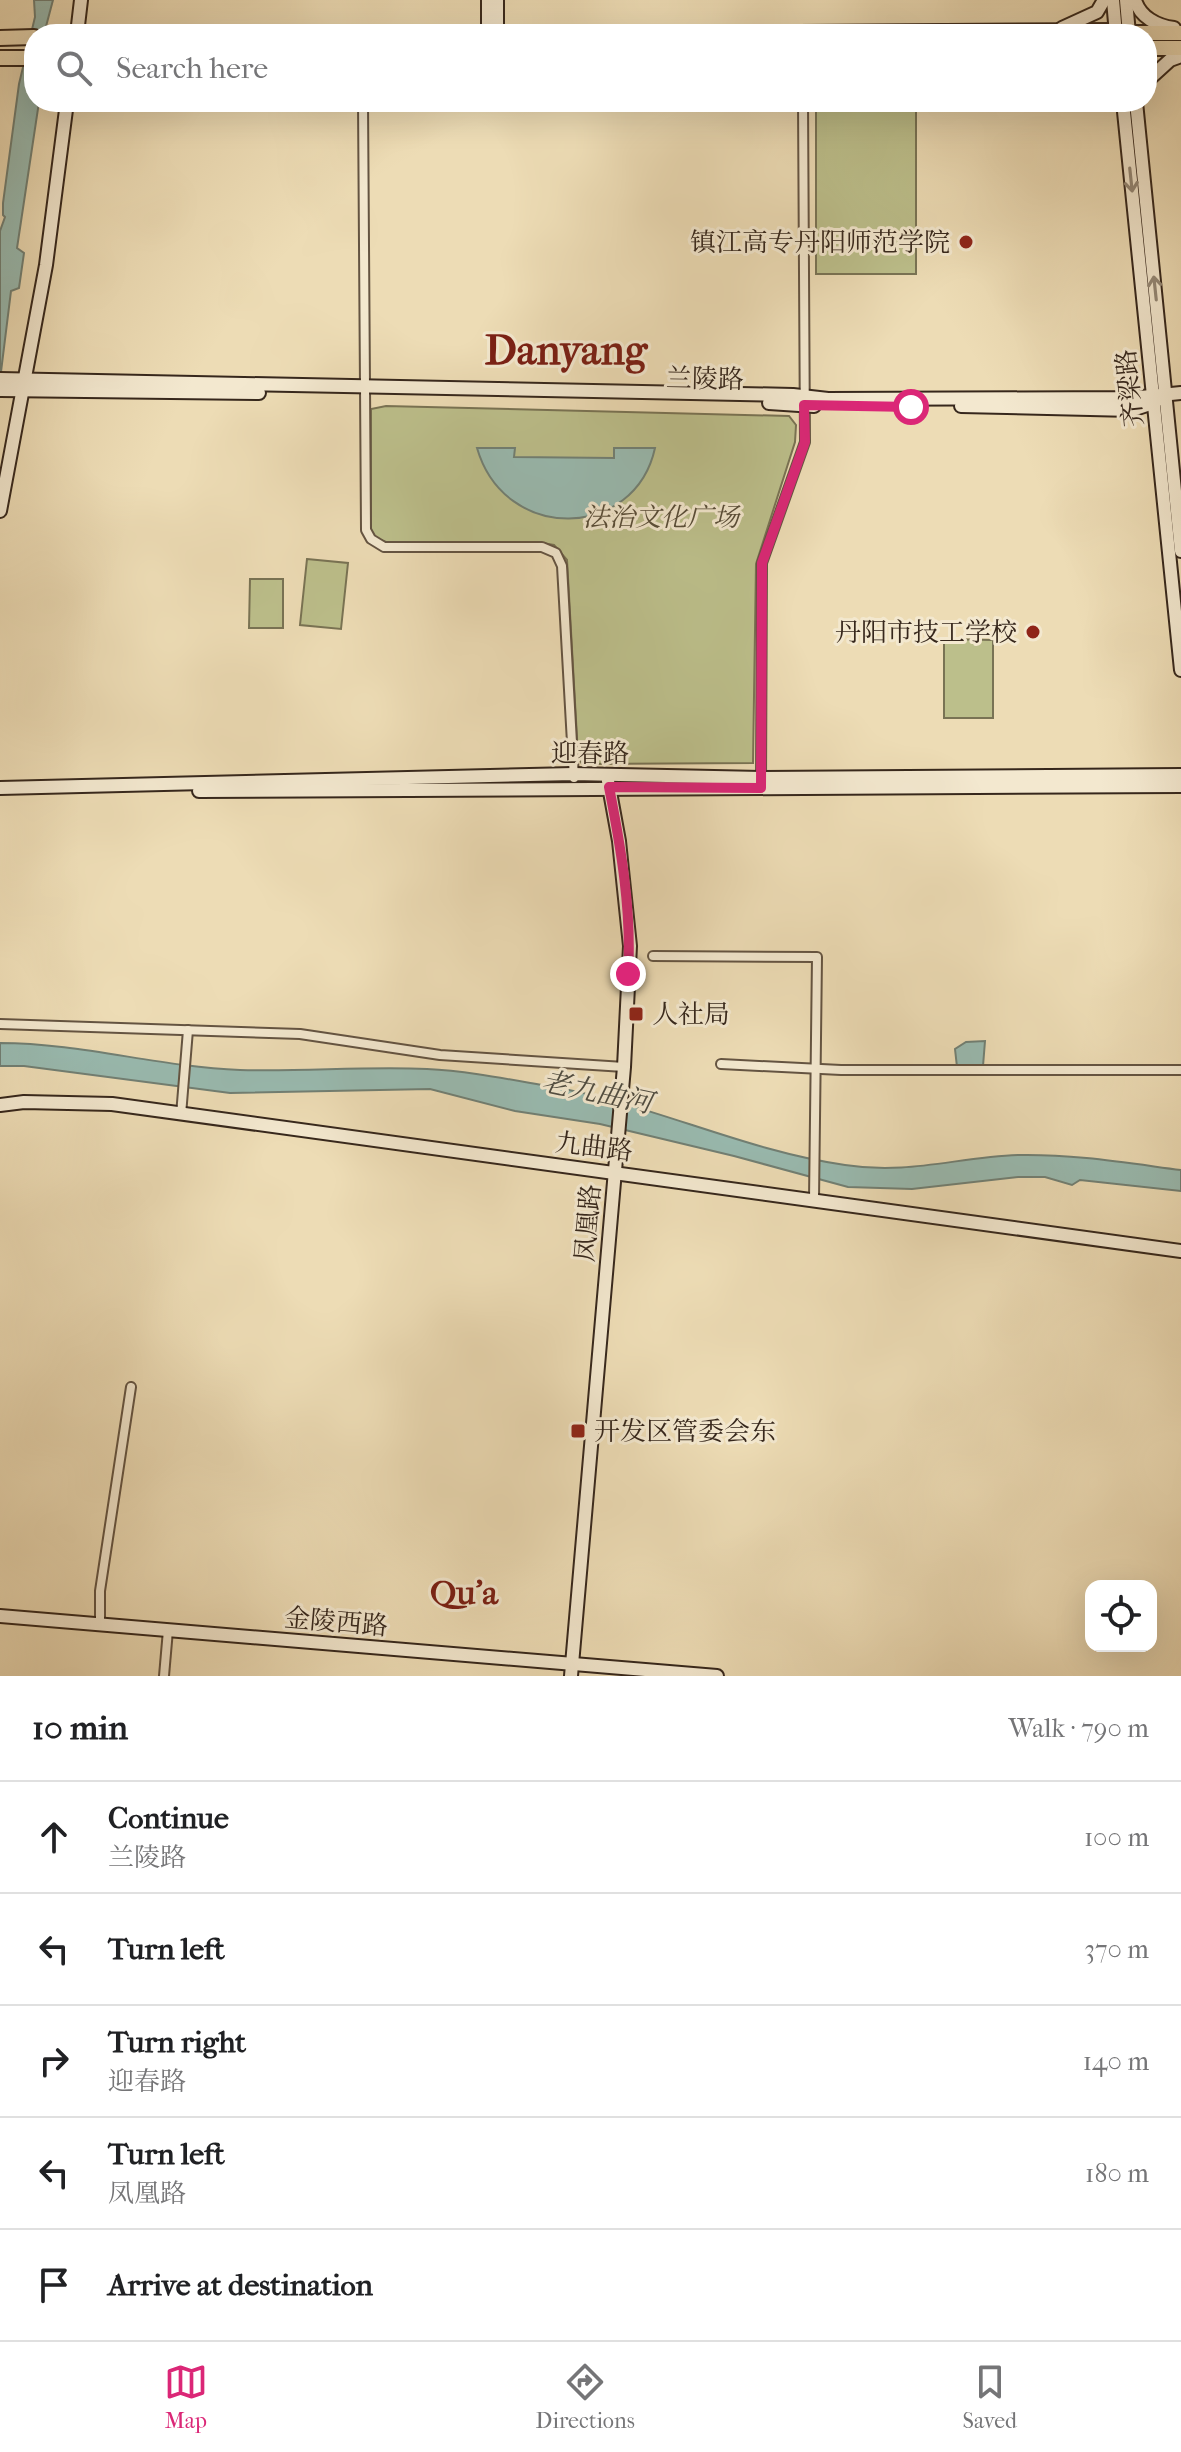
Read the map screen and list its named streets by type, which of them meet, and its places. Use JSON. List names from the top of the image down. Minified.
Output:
{"streets":{"street":["兰陵路","齐梁路","迎春路","九曲路","凤凰路","金陵西路"]},"crossings":[["兰陵路","齐梁路"],["迎春路","凤凰路"],["九曲路","凤凰路"],["凤凰路","金陵西路"]],"districts":["Danyang","Qu'a"],"water":["老九曲河"],"parks":["法治文化广场"],"places":{"other":["镇江高专丹阳师范学院","丹阳市技工学校"],"transit":["人社局","开发区管委会东"]},"page":{"search":"Search here","heading":["10 min","Walk · 790 m"],"list":[["Continue","兰陵路","100 m"],["Turn left","370 m"],["Turn right","迎春路","140 m"],["Turn left","凤凰路","180 m"],"Arrive at destination"],"nav":["Map","Directions","Saved"]}}
